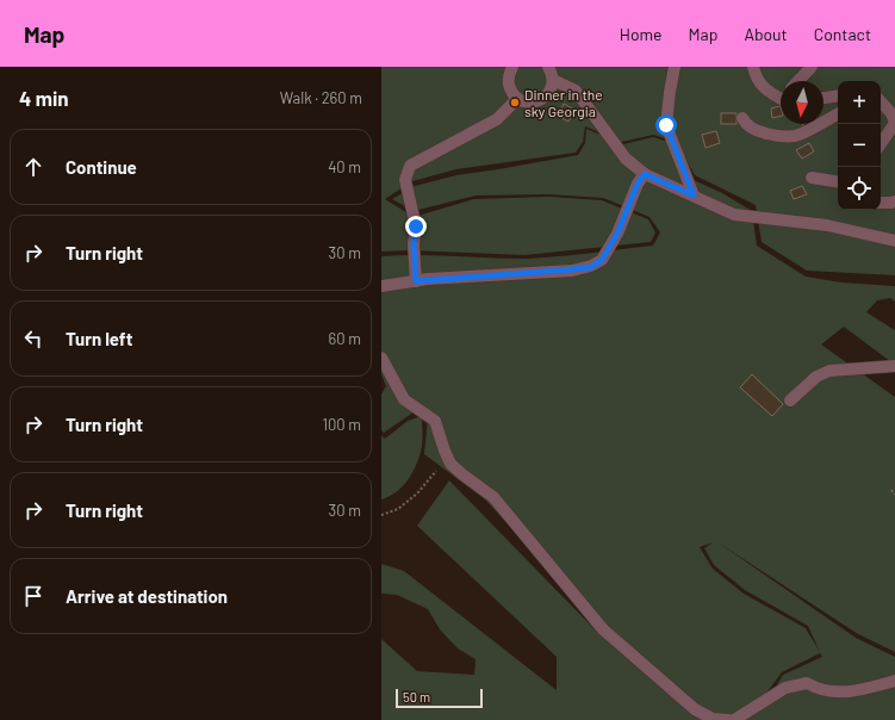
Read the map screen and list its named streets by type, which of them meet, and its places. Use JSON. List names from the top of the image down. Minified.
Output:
{"places":["Dinner in the sky Georgia"],"scale_bar":"50 m","north":"bottom","page":{"header":"Map","nav":["Home","Map","About","Contact"],"heading":["4 min","Walk · 260 m"],"map_buttons":["+","−"],"list":[["Continue","40 m"],["Turn right","30 m"],["Turn left","60 m"],["Turn right","100 m"],["Turn right","30 m"],"Arrive at destination"],"scale":"50 m"}}
